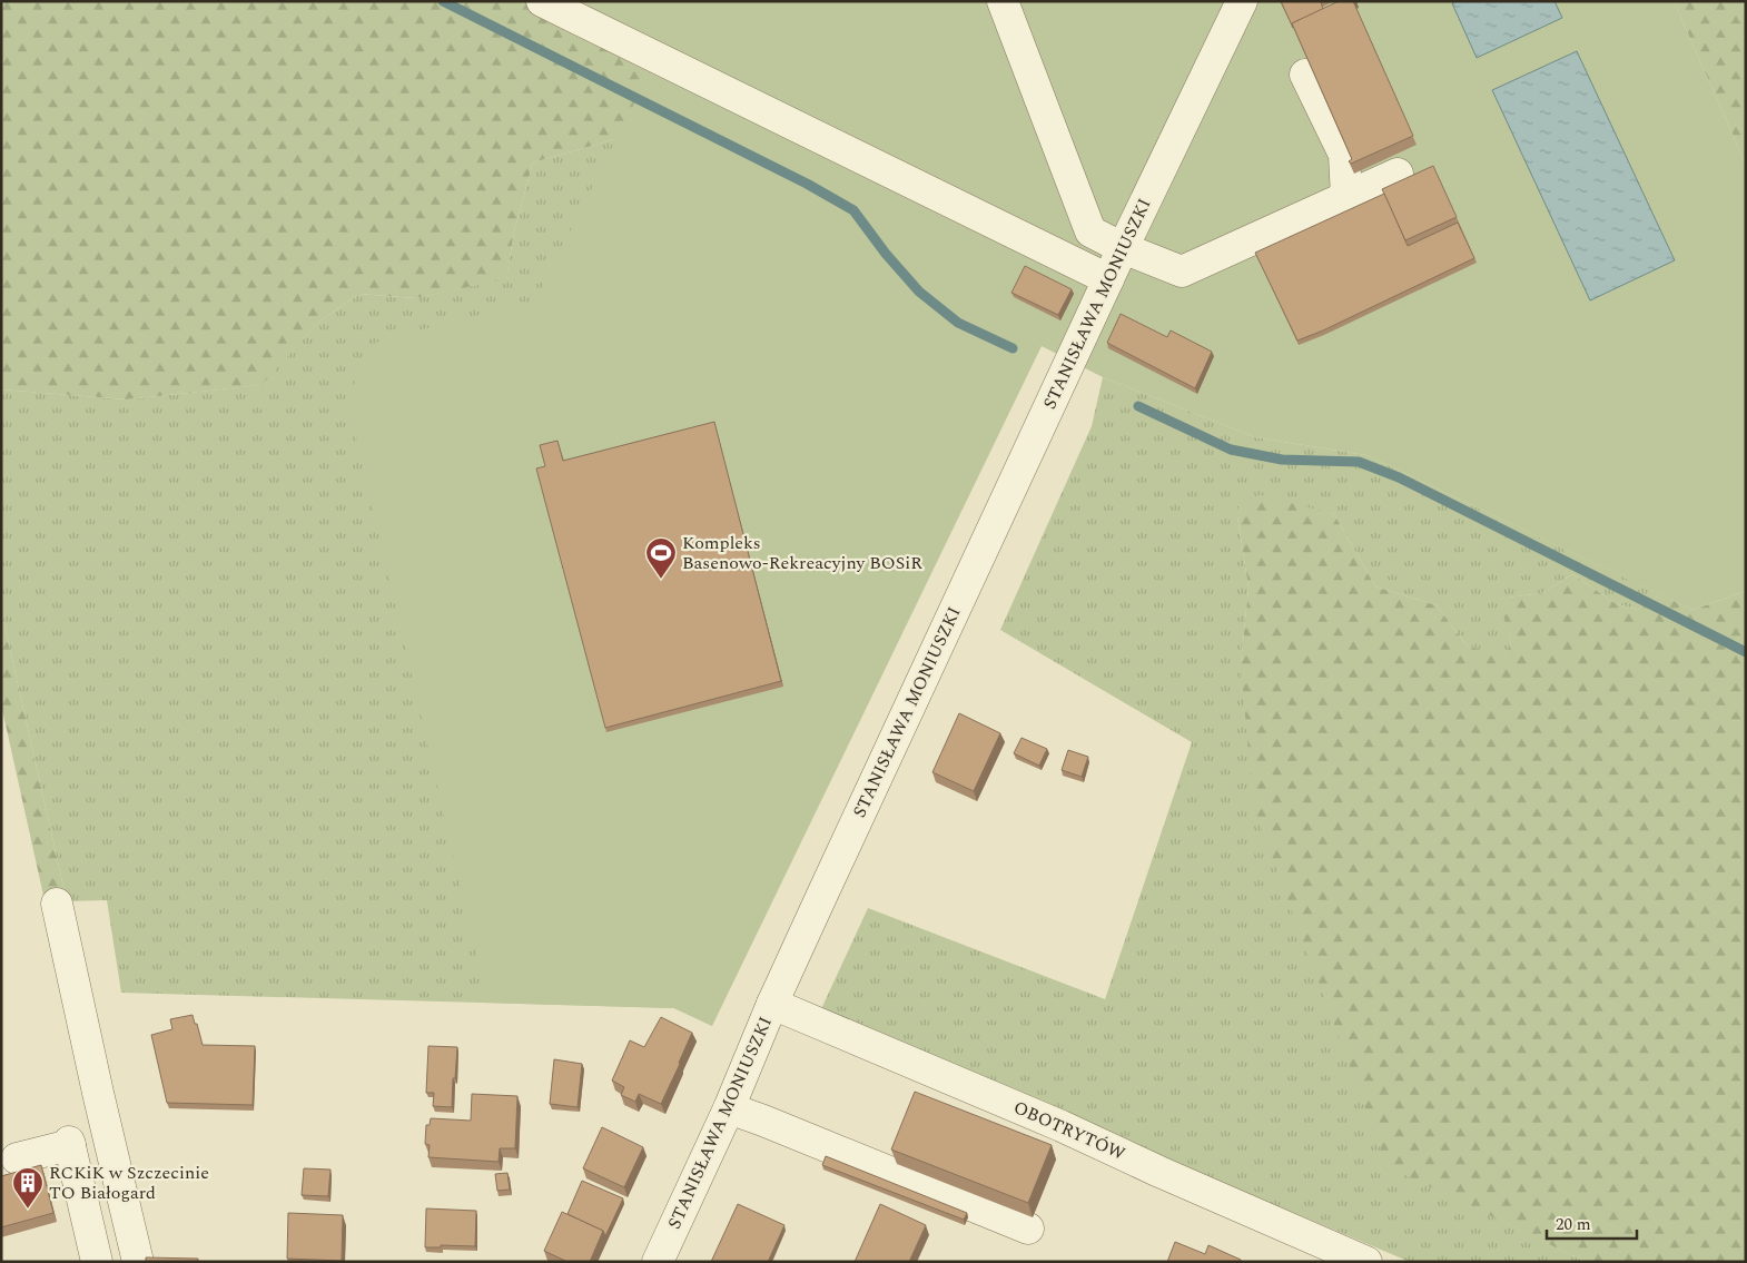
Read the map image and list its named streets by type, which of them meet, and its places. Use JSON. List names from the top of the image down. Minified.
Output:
{"streets":{"street":["STANISŁAWA MONIUSZKI","OBOTRYTÓW"]},"crossings":[["STANISŁAWA MONIUSZKI","OBOTRYTÓW"]],"places":{"sports":["Kompleks Basenowo-Rekreacyjny BOSiR"],"building":["RCKiK w Szczecinie TO Białogard"]},"scale_bar":"20 m"}
